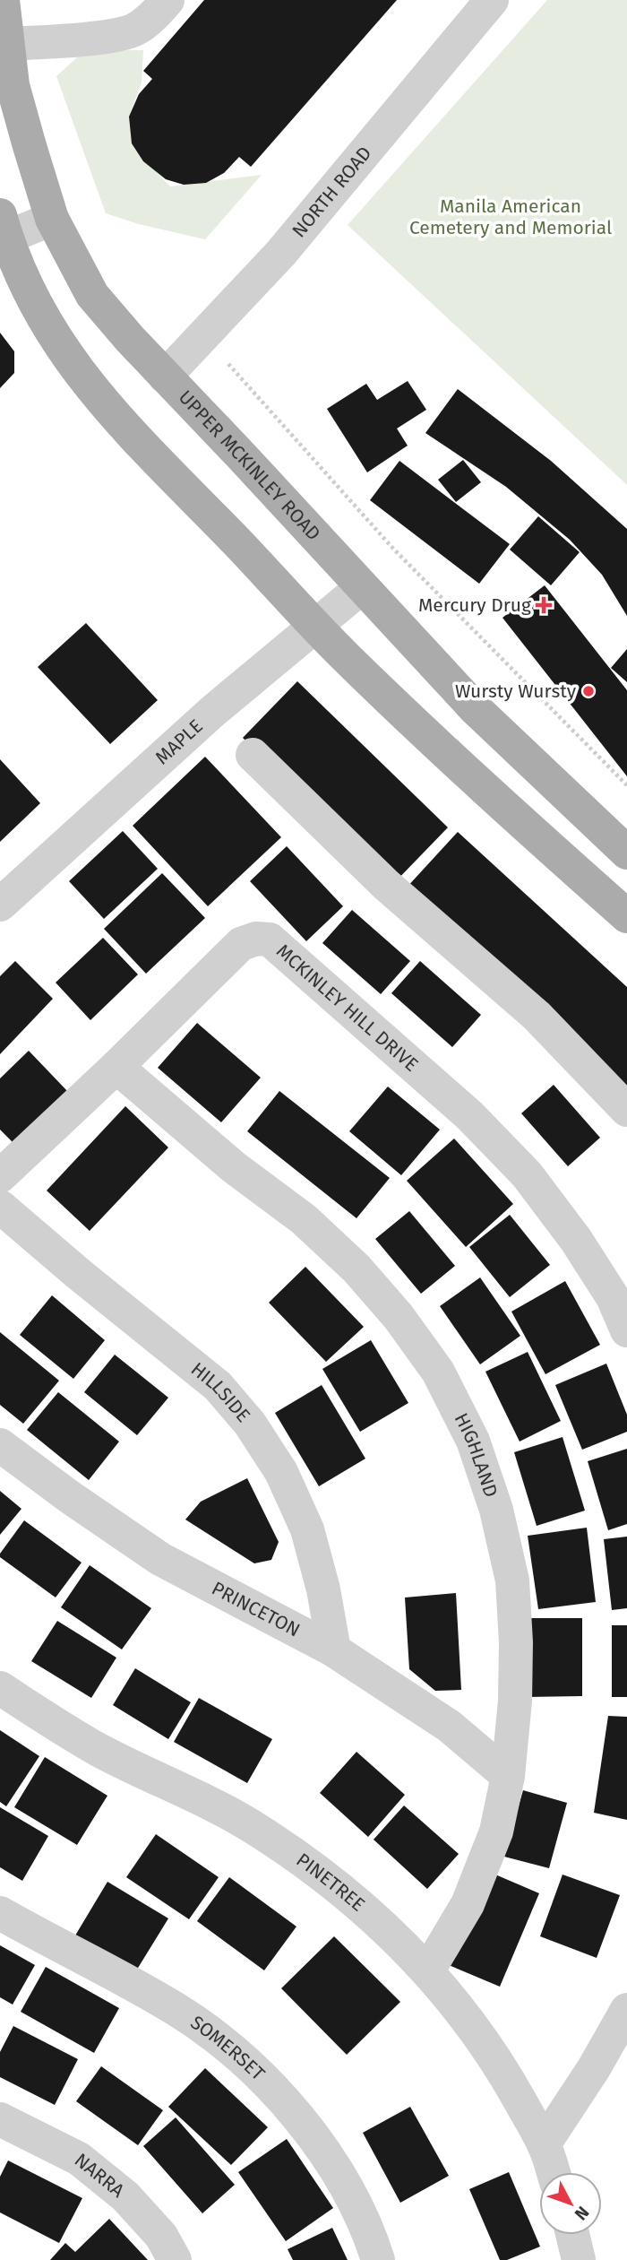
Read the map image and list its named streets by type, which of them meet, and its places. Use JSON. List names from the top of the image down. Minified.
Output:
{"streets":{"main road":["UPPER MCKINLEY ROAD"],"street":["NORTH ROAD","MAPLE","MCKINLEY HILL DRIVE","HILLSIDE","HIGHLAND","PRINCETON","PINETREE","SOMERSET","NARRA"]},"crossings":[["NORTH ROAD","UPPER MCKINLEY ROAD"],["UPPER MCKINLEY ROAD","MAPLE"],["MCKINLEY HILL DRIVE","HIGHLAND"],["HILLSIDE","PRINCETON"],["HIGHLAND","PRINCETON"],["HIGHLAND","PINETREE"]],"parks":["Manila American Cemetery and Memorial"],"places":{"health":["Mercury Drug"],"other":["Wursty Wursty"]},"north":"bottom right"}
